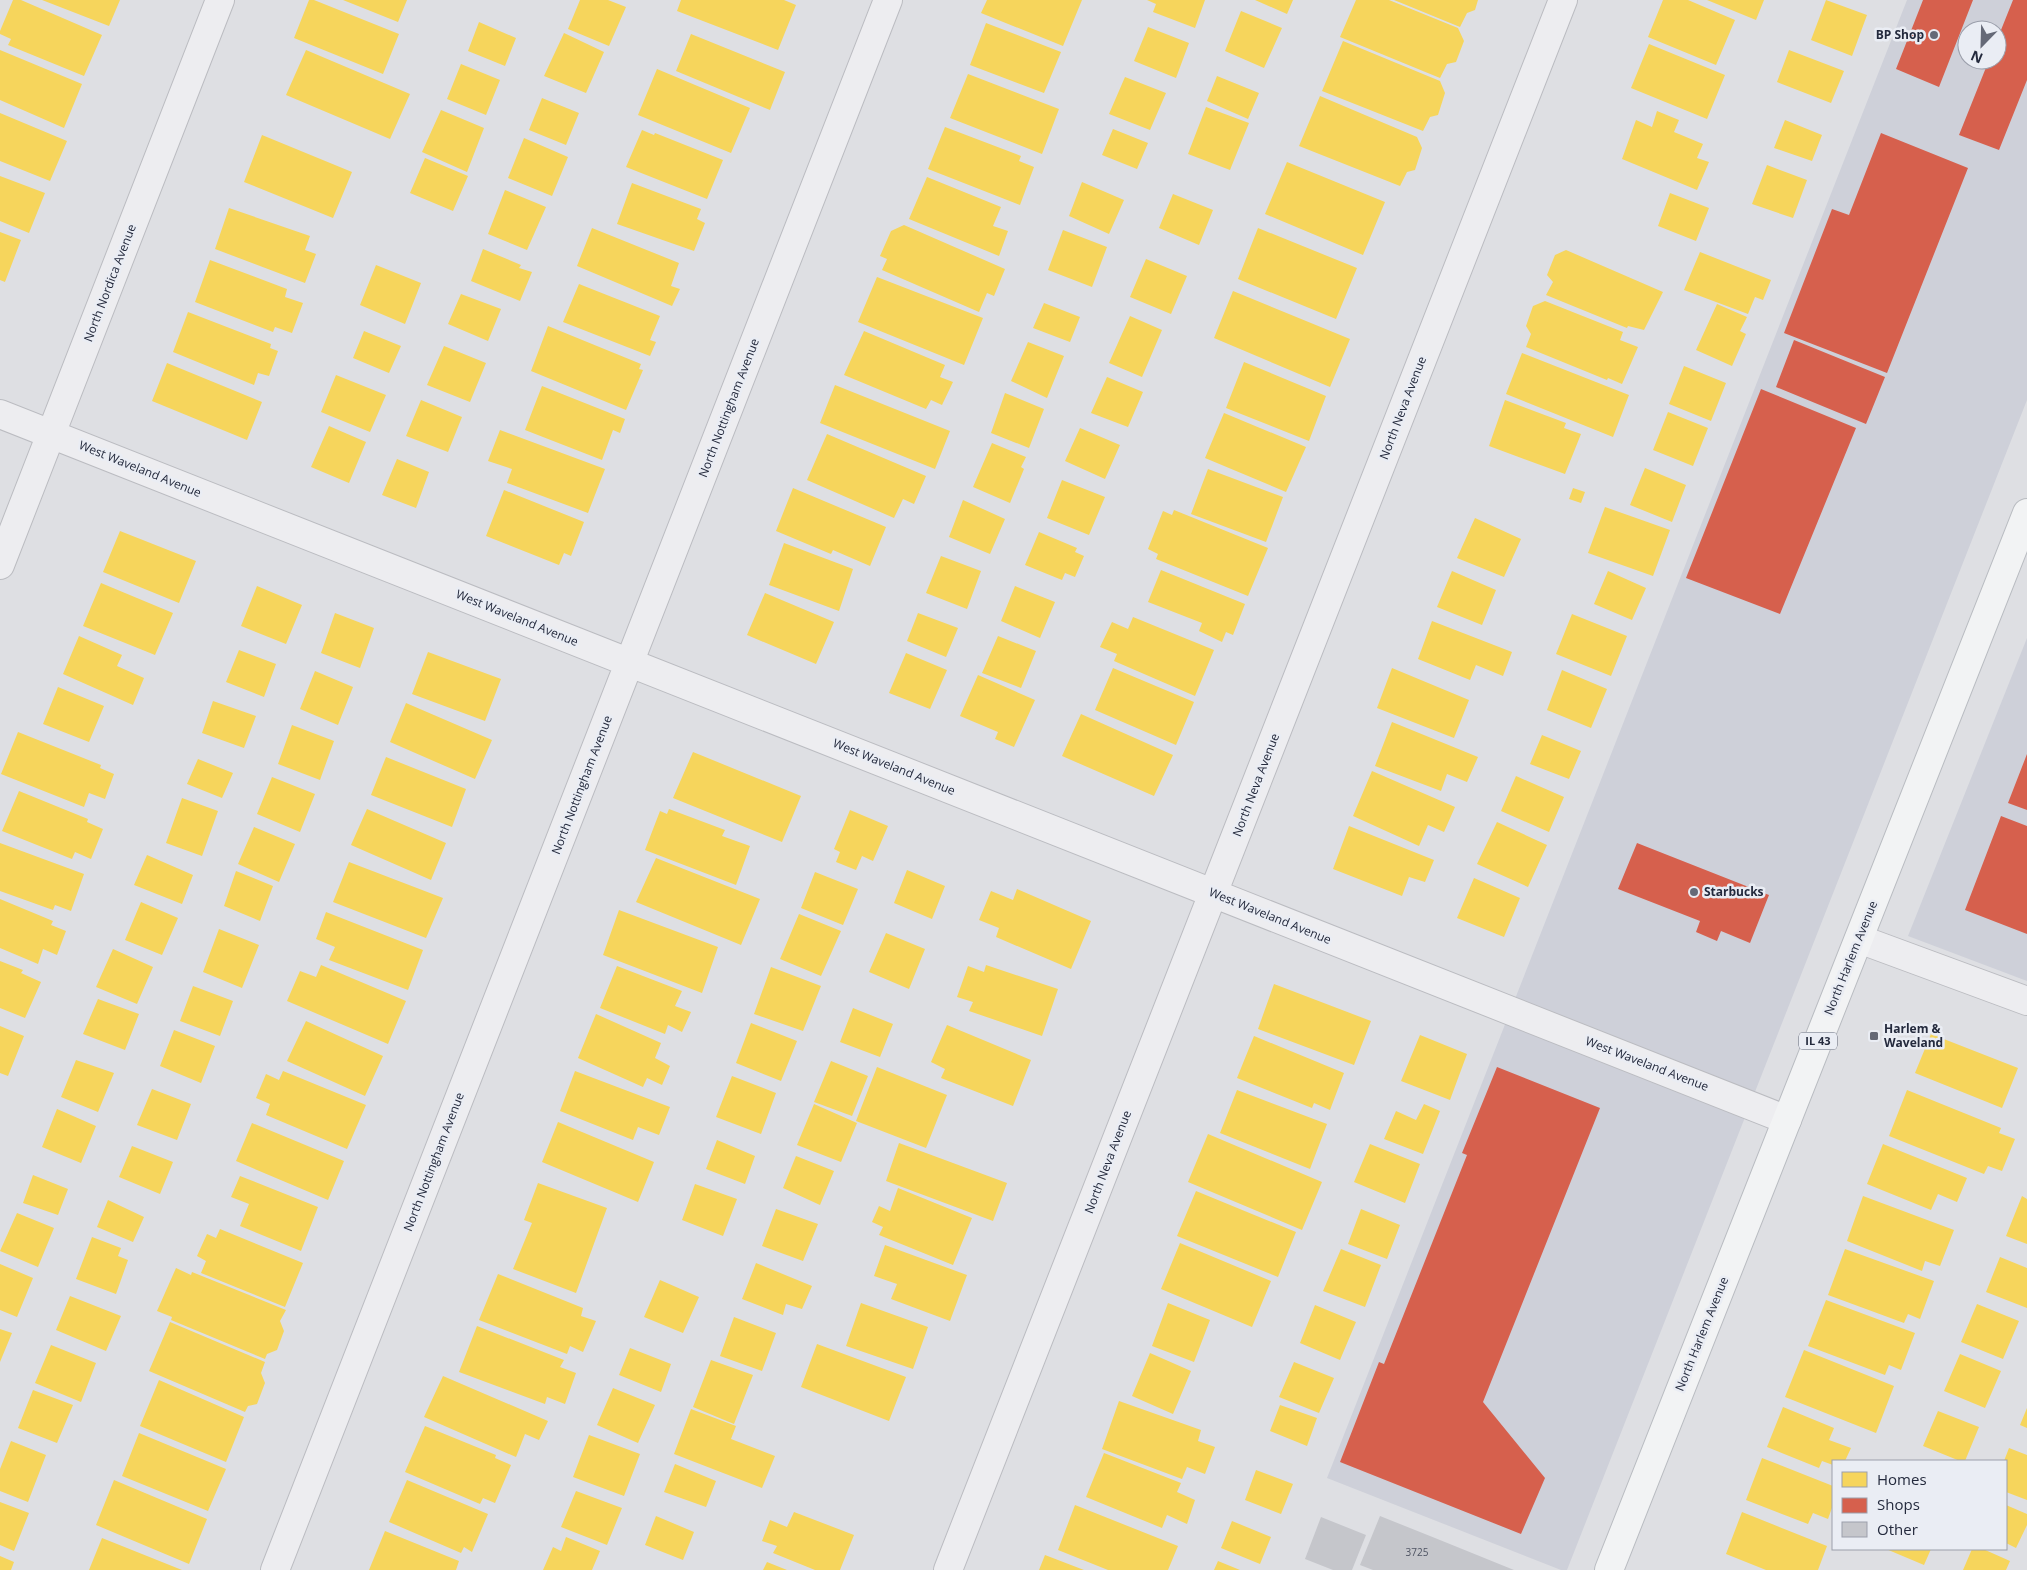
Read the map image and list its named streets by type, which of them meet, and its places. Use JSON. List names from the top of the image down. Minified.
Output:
{"streets":{"main road":["North Harlem Avenue","IL 43"],"street":["North Nordica Avenue","North Nottingham Avenue","North Neva Avenue","West Waveland Avenue"]},"crossings":[["North Nordica Avenue","West Waveland Avenue"],["North Nottingham Avenue","West Waveland Avenue"],["North Neva Avenue","West Waveland Avenue"],["West Waveland Avenue","North Harlem Avenue"]],"places":{"other":["BP Shop","Starbucks"],"transit":["Harlem & Waveland"]},"house_numbers":["3725"],"legend":["Homes","Shops","Other"],"north":"bottom left"}
